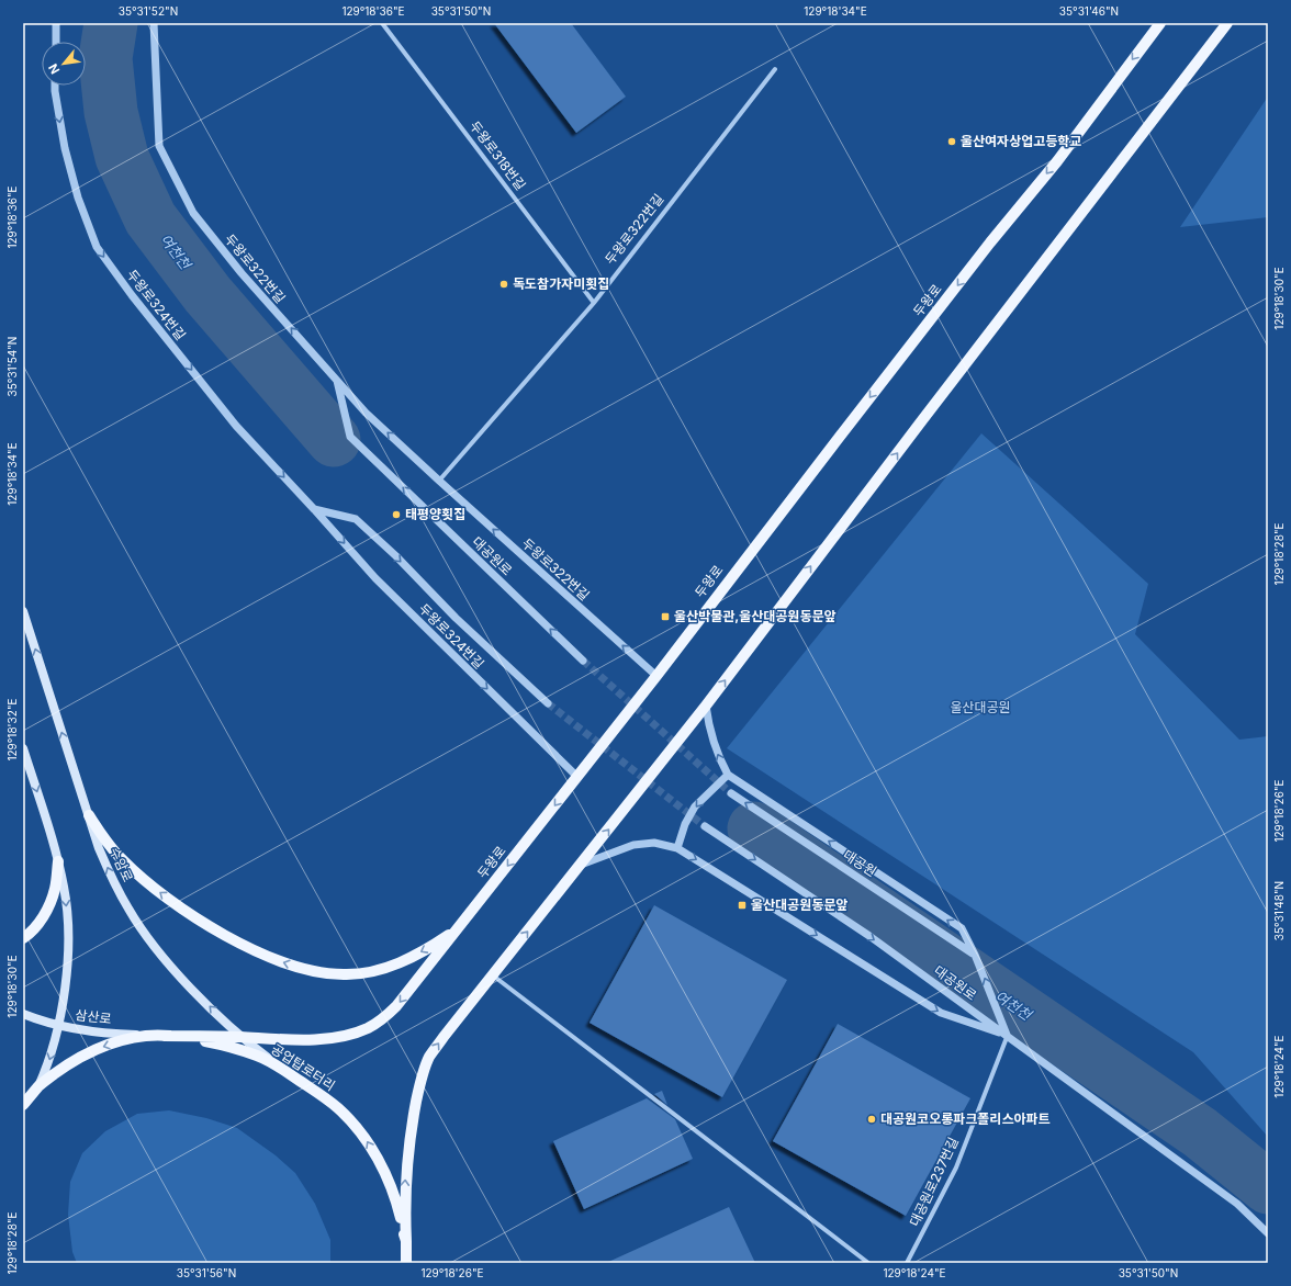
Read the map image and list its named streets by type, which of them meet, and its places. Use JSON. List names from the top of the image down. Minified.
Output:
{"streets":{"main road":["두왕로","수암로","삼산로","공업탑로터리"],"street":["두왕로318번길","두왕로322번길","두왕로324번길","대공원로","대공원","대공원로237번길"]},"crossings":[["두왕로318번길","두왕로322번길"],["두왕로322번길","두왕로"],["두왕로322번길","대공원로"],["두왕로","두왕로324번길"],["두왕로","수암로"],["두왕로","삼산로"],["두왕로","공업탑로터리"],["대공원로","대공원로237번길"],["수암로","공업탑로터리"],["삼산로","공업탑로터리"]],"one_way":["두왕로322번길","수암로"],"water":["여천천"],"parks":["울산대공원"],"places":{"other":["울산여자상업고등학교","독도참가자미횟집","태평양횟집","대공원코오롱파크폴리스아파트"],"transit":["울산박물관,울산대공원동문앞","울산대공원동문앞"]},"north":"bottom left","coordinates":["35°31'52\"N","129°18'36\"E","35°31'50\"N","129°18'34\"E","35°31'46\"N","129°18'30\"E","35°31'54\"N","129°18'28\"E","129°18'32\"E","129°18'26\"E","35°31'48\"N","129°18'24\"E","35°31'56\"N"]}
